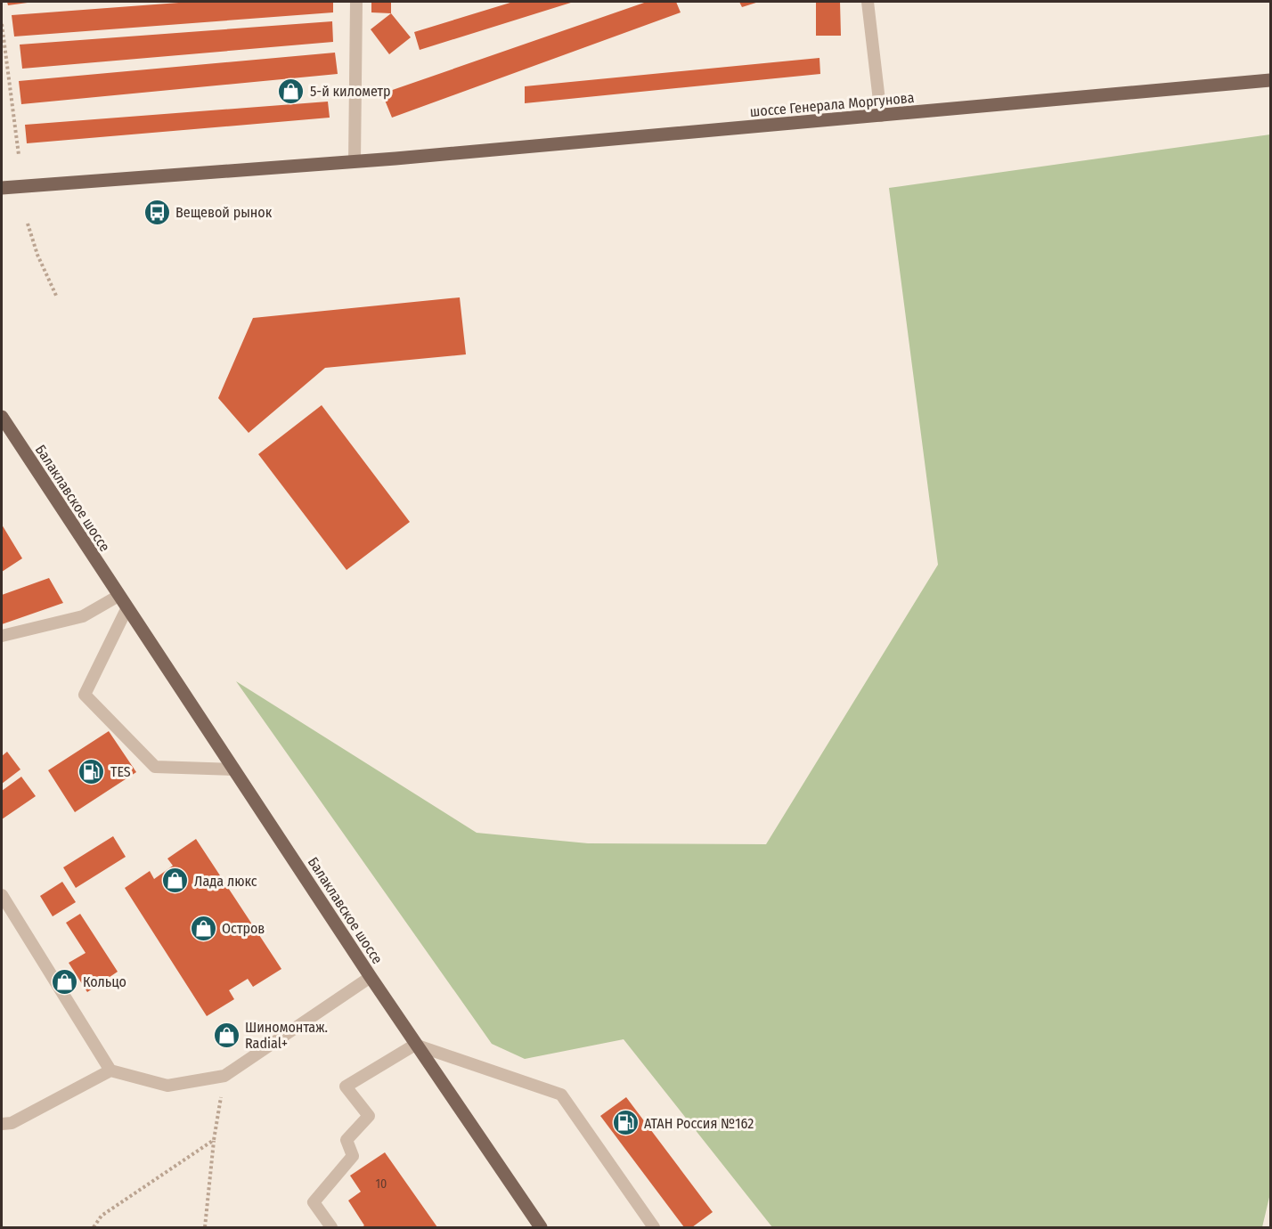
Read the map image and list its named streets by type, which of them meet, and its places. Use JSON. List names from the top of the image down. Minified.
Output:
{"streets":{"main road":["шоссе Генерала Моргунова","Балаклавское шоссе"]},"places":{"shop":["5-й километр","Лада люкс","Остров","Кольцо","Шиномонтаж. Radial+"],"bus stop":["Вещевой рынок"],"fuel station":["TES","АТАН Россия №162"]},"house_numbers":["10"]}
